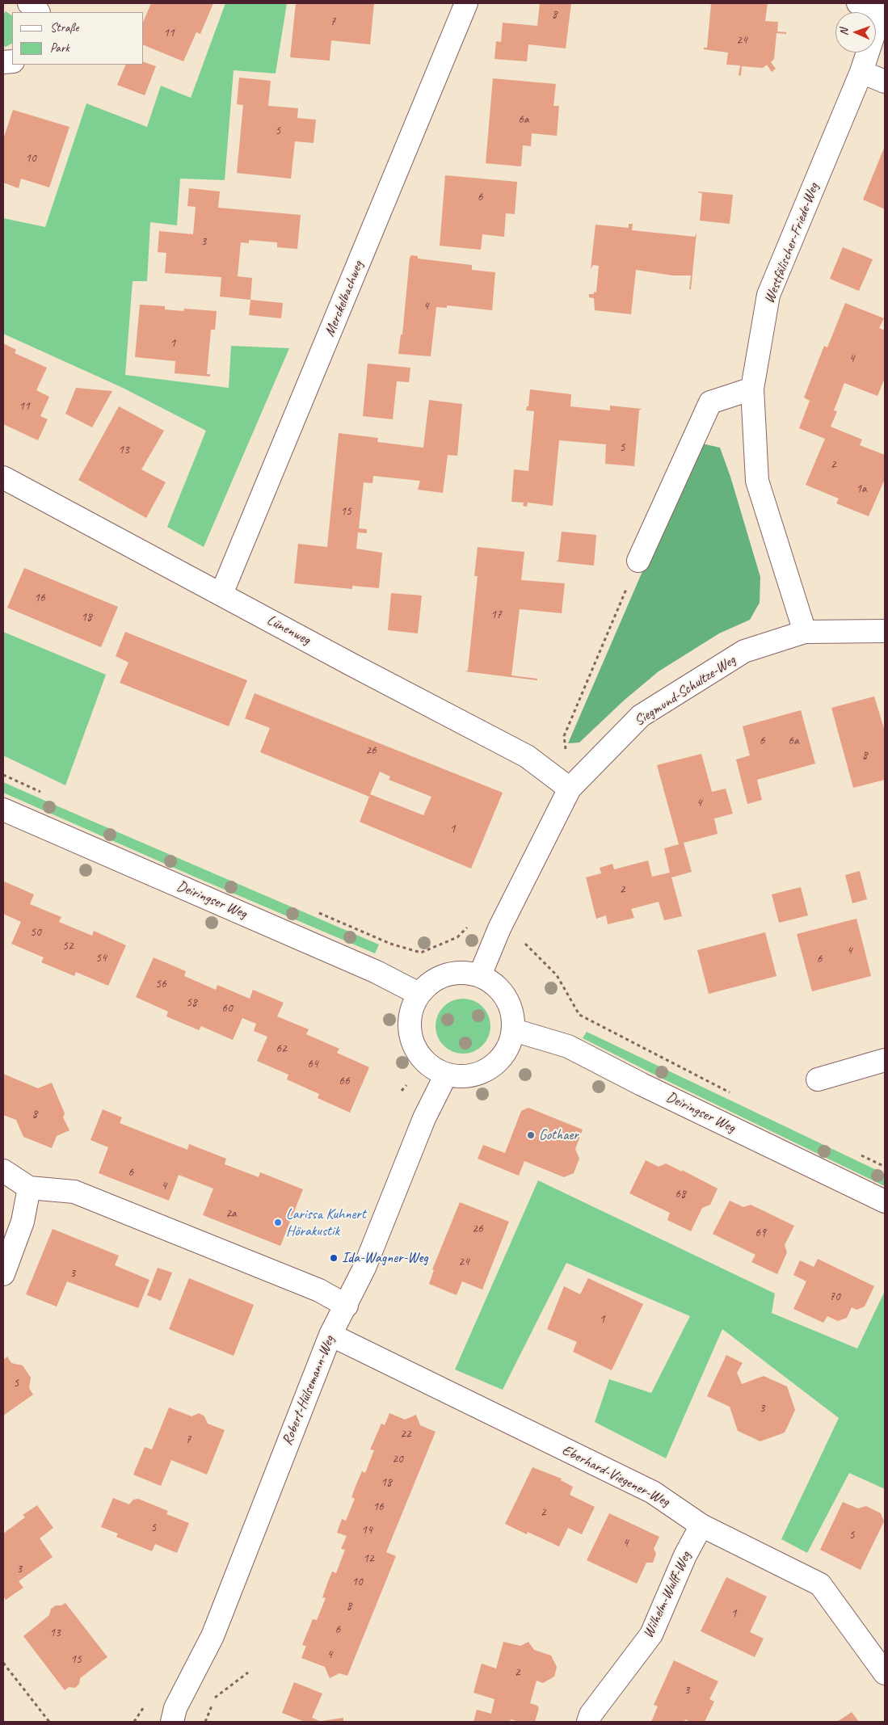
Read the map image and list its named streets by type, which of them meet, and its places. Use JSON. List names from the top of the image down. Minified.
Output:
{"streets":{"street":["Westfälischer-Friede-Weg","Merckelbachweg","Lünenweg","Siegmund-Schultze-Weg","Deiringser Weg","Robert-Hülsemann-Weg","Eberhard-Viegener-Weg","Wilhelm-Wulff-Weg"]},"crossings":[["Westfälischer-Friede-Weg","Siegmund-Schultze-Weg"],["Merckelbachweg","Lünenweg"],["Lünenweg","Siegmund-Schultze-Weg"],["Siegmund-Schultze-Weg","Deiringser Weg"],["Siegmund-Schultze-Weg","Robert-Hülsemann-Weg"],["Deiringser Weg","Robert-Hülsemann-Weg"],["Robert-Hülsemann-Weg","Eberhard-Viegener-Weg"],["Eberhard-Viegener-Weg","Wilhelm-Wulff-Weg"]],"places":["Gothaer","Larissa Kuhnert Hörakustik","Ida-Wagner-Weg"],"house_numbers":["8","7","11","24","6a","5","10","6","3","4","1","4","11","5","13","2","1a","15","16","17","18","6","6a","26","8","4","1","2","50","52","4","54","6","56","58","60","62","64","66","8","6","4","68","2a","26","69","24","3","70","1","5","3","22","7","20","18","16","2","5","14","5","4","12","3","10","8","1","6","13","4","15","2","3"],"legend":["Straße","Park"],"north":"left"}
